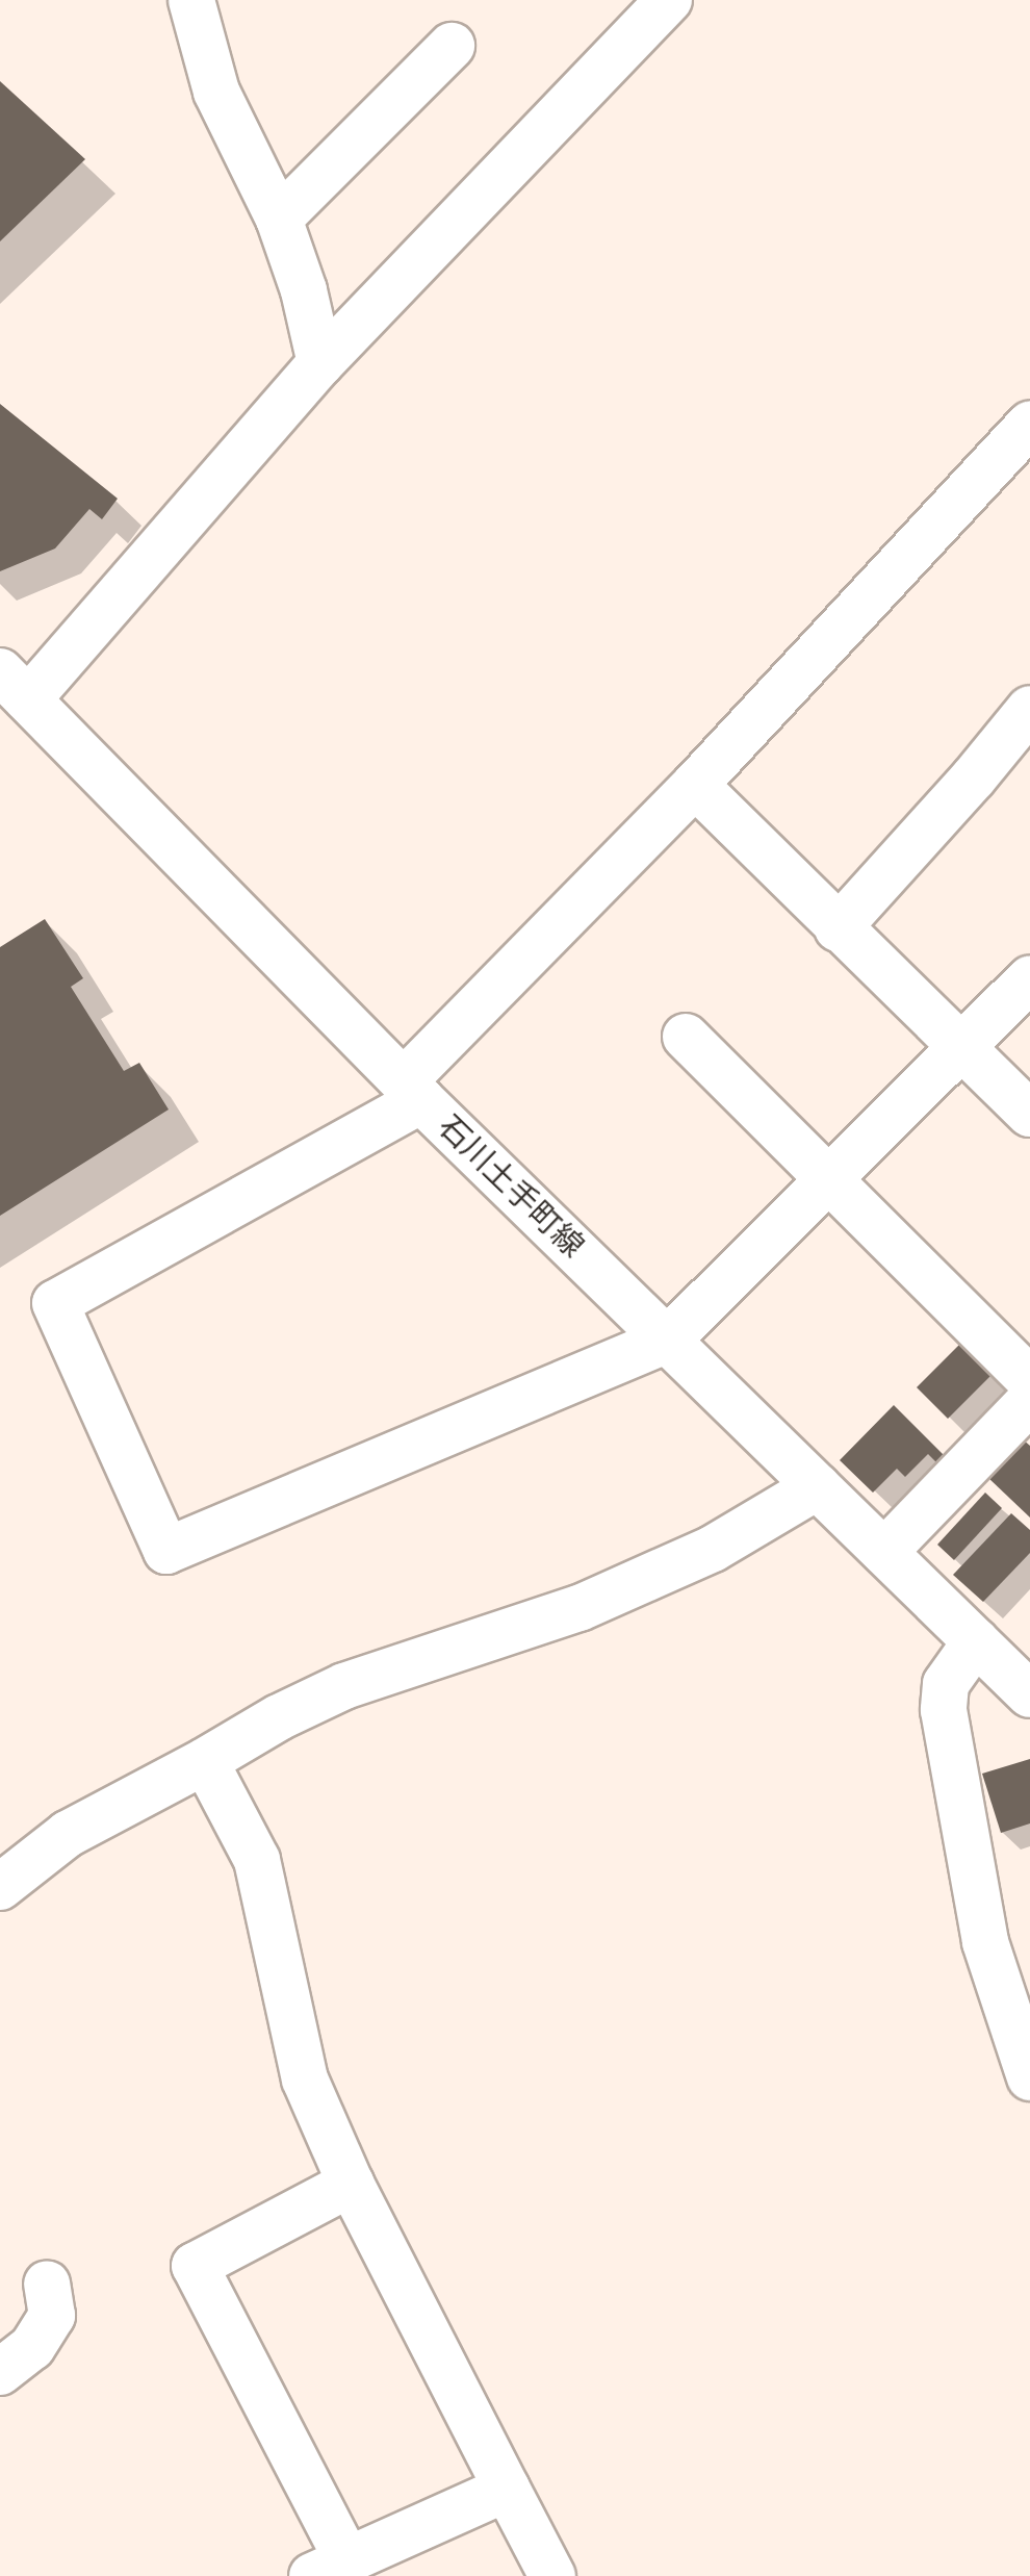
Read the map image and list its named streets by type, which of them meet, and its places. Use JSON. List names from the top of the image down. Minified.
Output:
{"streets":{"street":["石川土手町線"]}}
